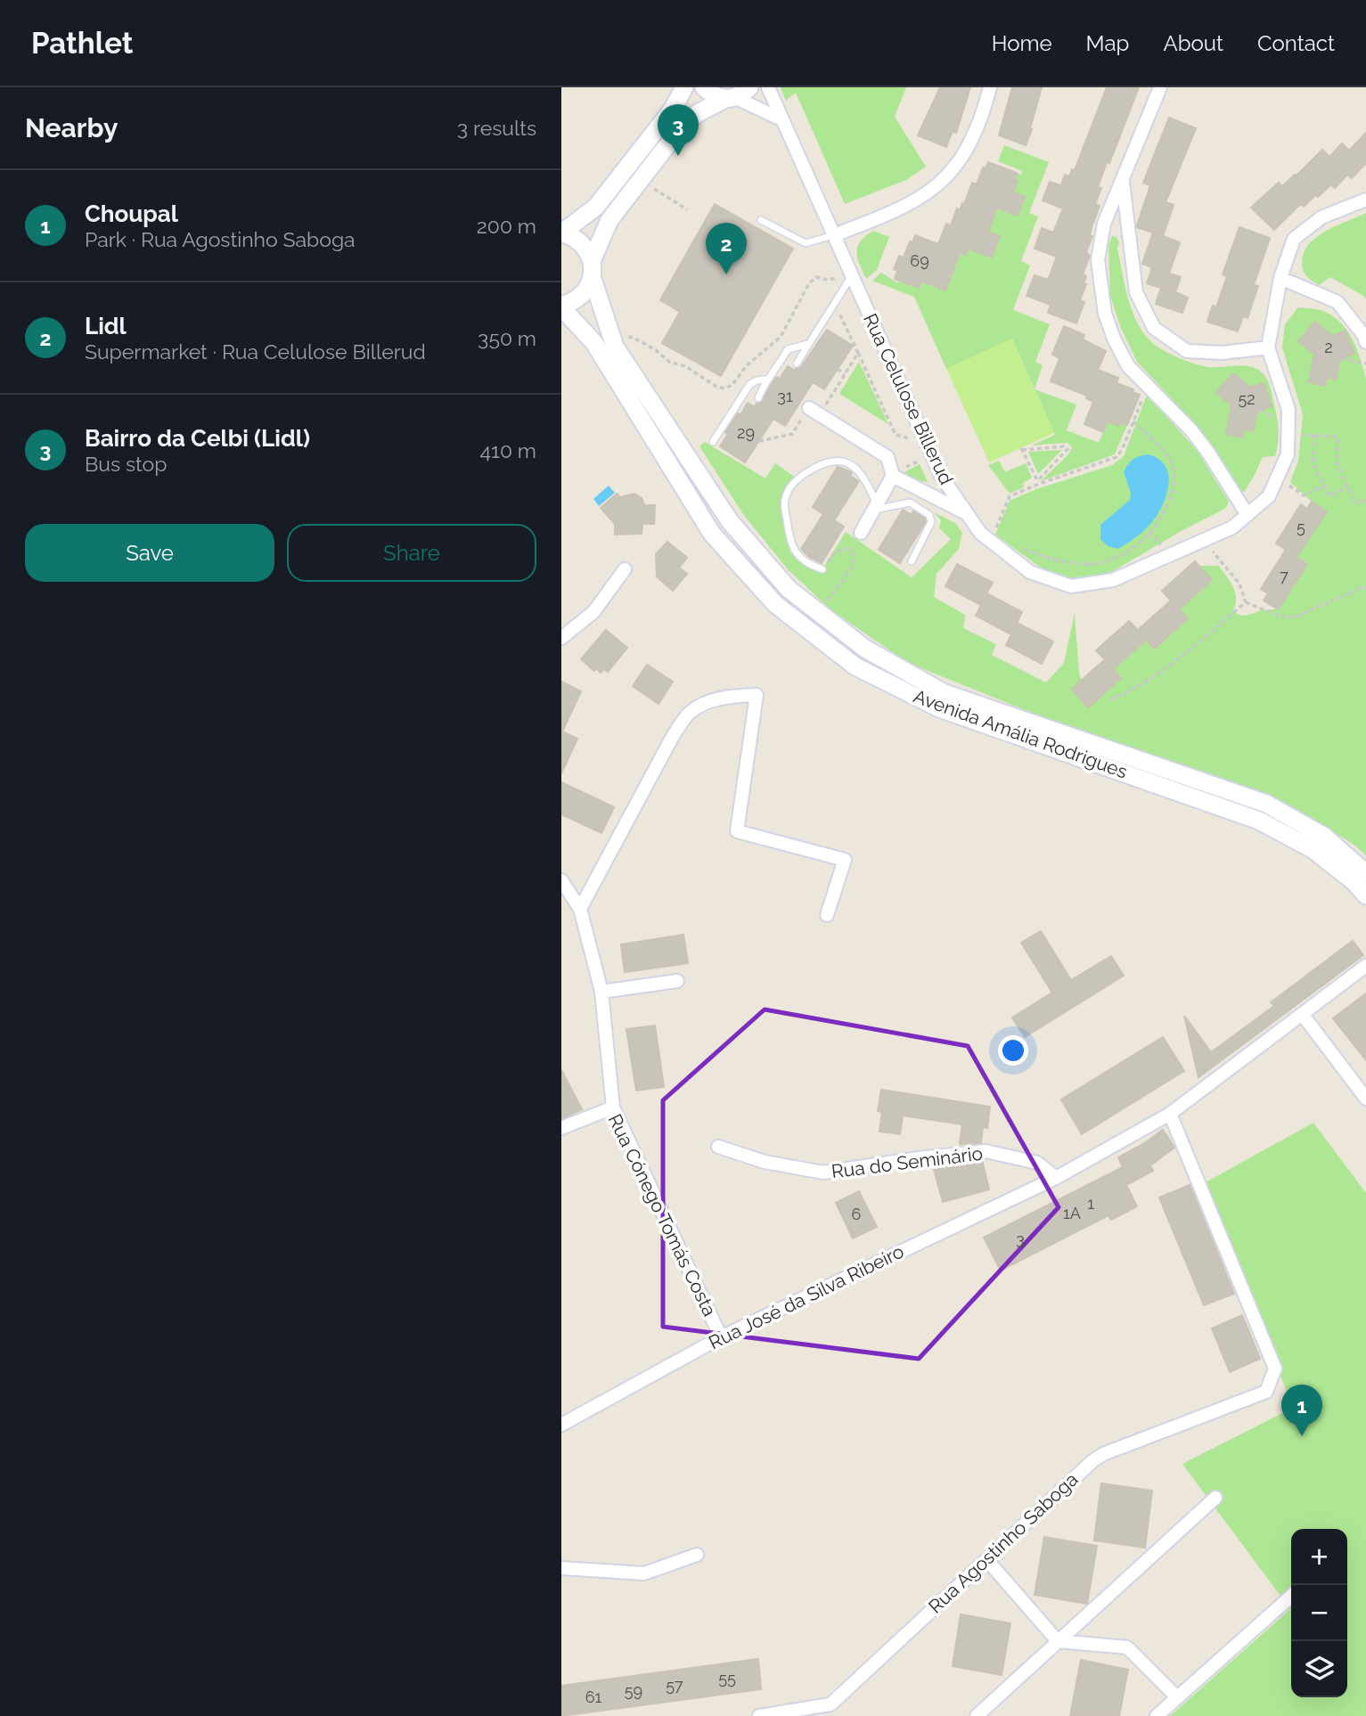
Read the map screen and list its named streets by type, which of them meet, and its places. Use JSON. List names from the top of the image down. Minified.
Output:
{"streets":{"main road":["Avenida Amália Rodrigues"],"street":["Rua Celulose Billerud","Rua do Seminário","Rua Cónego Tomás Costa","Rua José da Silva Ribeiro","Rua Agostinho Saboga"]},"crossings":[["Rua do Seminário","Rua José da Silva Ribeiro"],["Rua Cónego Tomás Costa","Rua José da Silva Ribeiro"],["Rua José da Silva Ribeiro","Rua Agostinho Saboga"]],"house_numbers":["69","2","31","52","29","5","7","1","1A","6","3","55","57","59","61"],"page":{"header":"Pathlet","nav":["Home","Map","About","Contact"],"heading":["Nearby","3 results"],"pins":["3","2","1"],"list":[{"mark":"1","name":"Choupal","note":"Park · Rua Agostinho Saboga","value":"200 m"},{"mark":"2","name":"Lidl","note":"Supermarket · Rua Celulose Billerud","value":"350 m"},{"mark":"3","name":"Bairro da Celbi (Lidl)","note":"Bus stop","value":"410 m"}],"buttons":["Save","Share"],"map_buttons":["+","−"]}}
